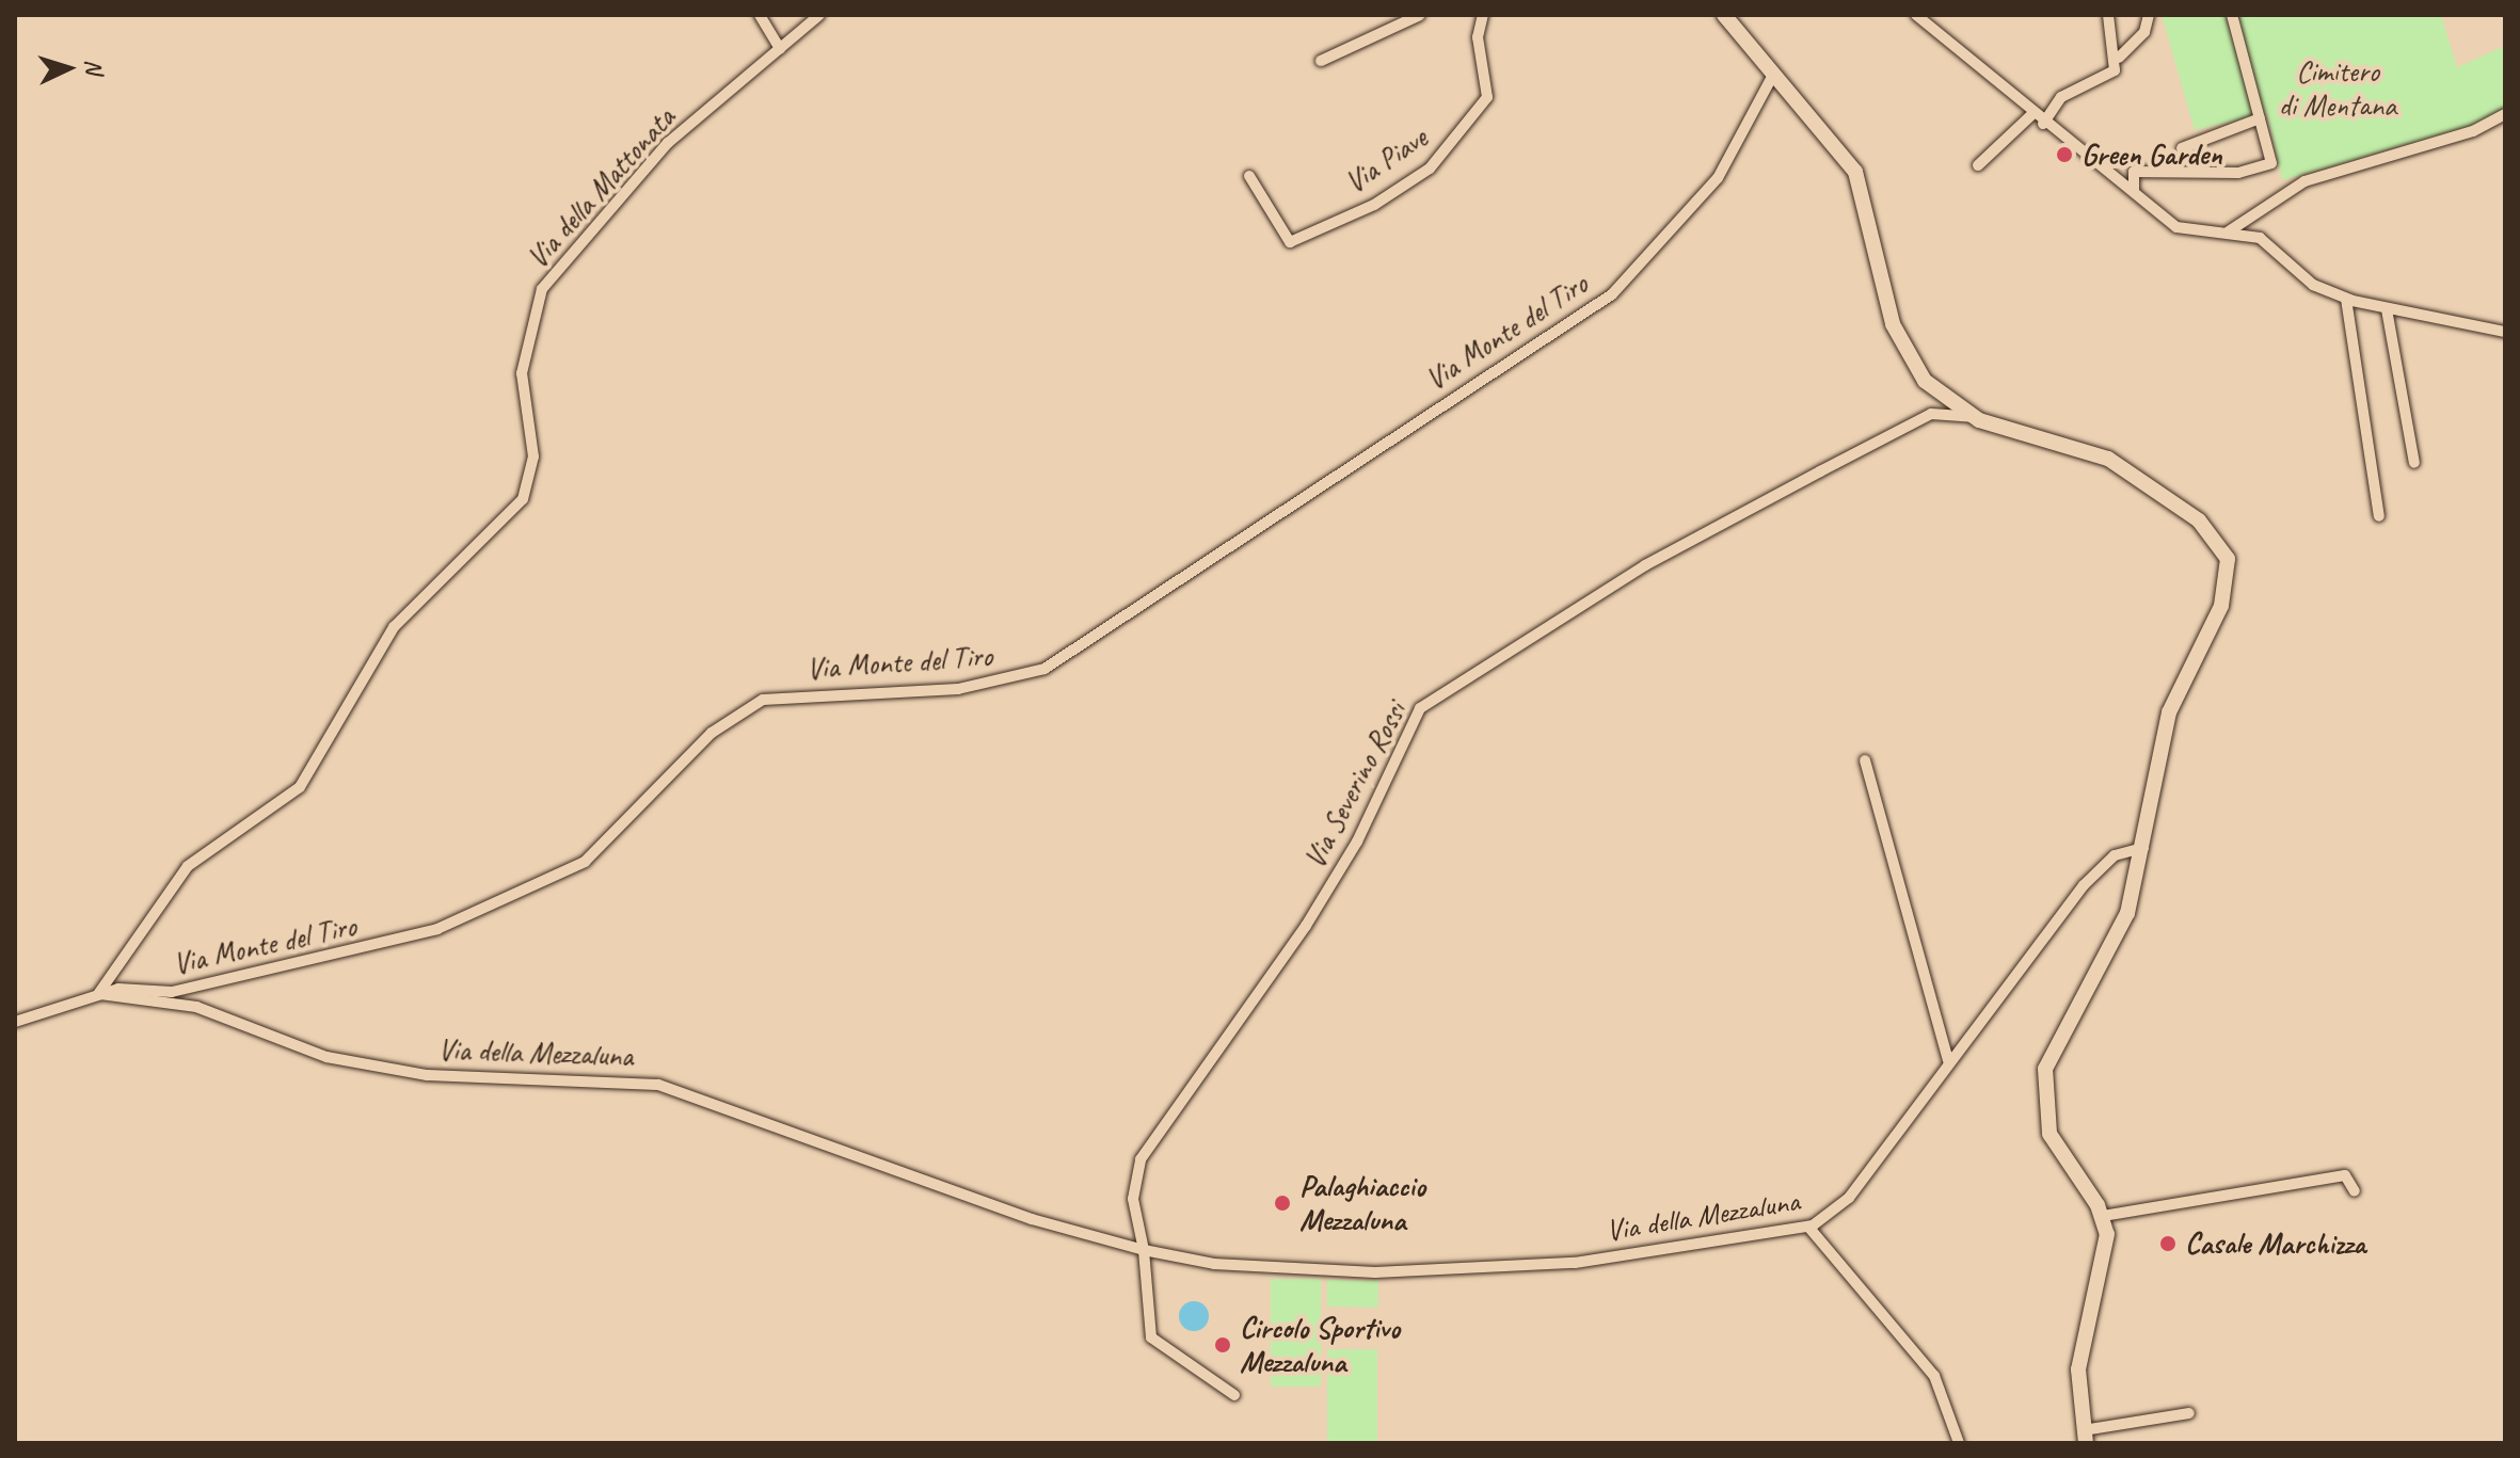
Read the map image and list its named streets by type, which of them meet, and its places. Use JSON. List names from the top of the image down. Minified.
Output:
{"streets":{"street":["Via Piave","Via della Mattonata","Via Monte del Tiro","Via Severino Rossi","Via della Mezzaluna"]},"crossings":[["Via della Mattonata","Via Monte del Tiro"],["Via della Mattonata","Via della Mezzaluna"],["Via Monte del Tiro","Via della Mezzaluna"],["Via Severino Rossi","Via della Mezzaluna"]],"parks":["Cimitero di Mentana"],"places":["Green Garden","Palaghiaccio Mezzaluna","Casale Marchizza","Circolo Sportivo Mezzaluna"],"north":"right"}
